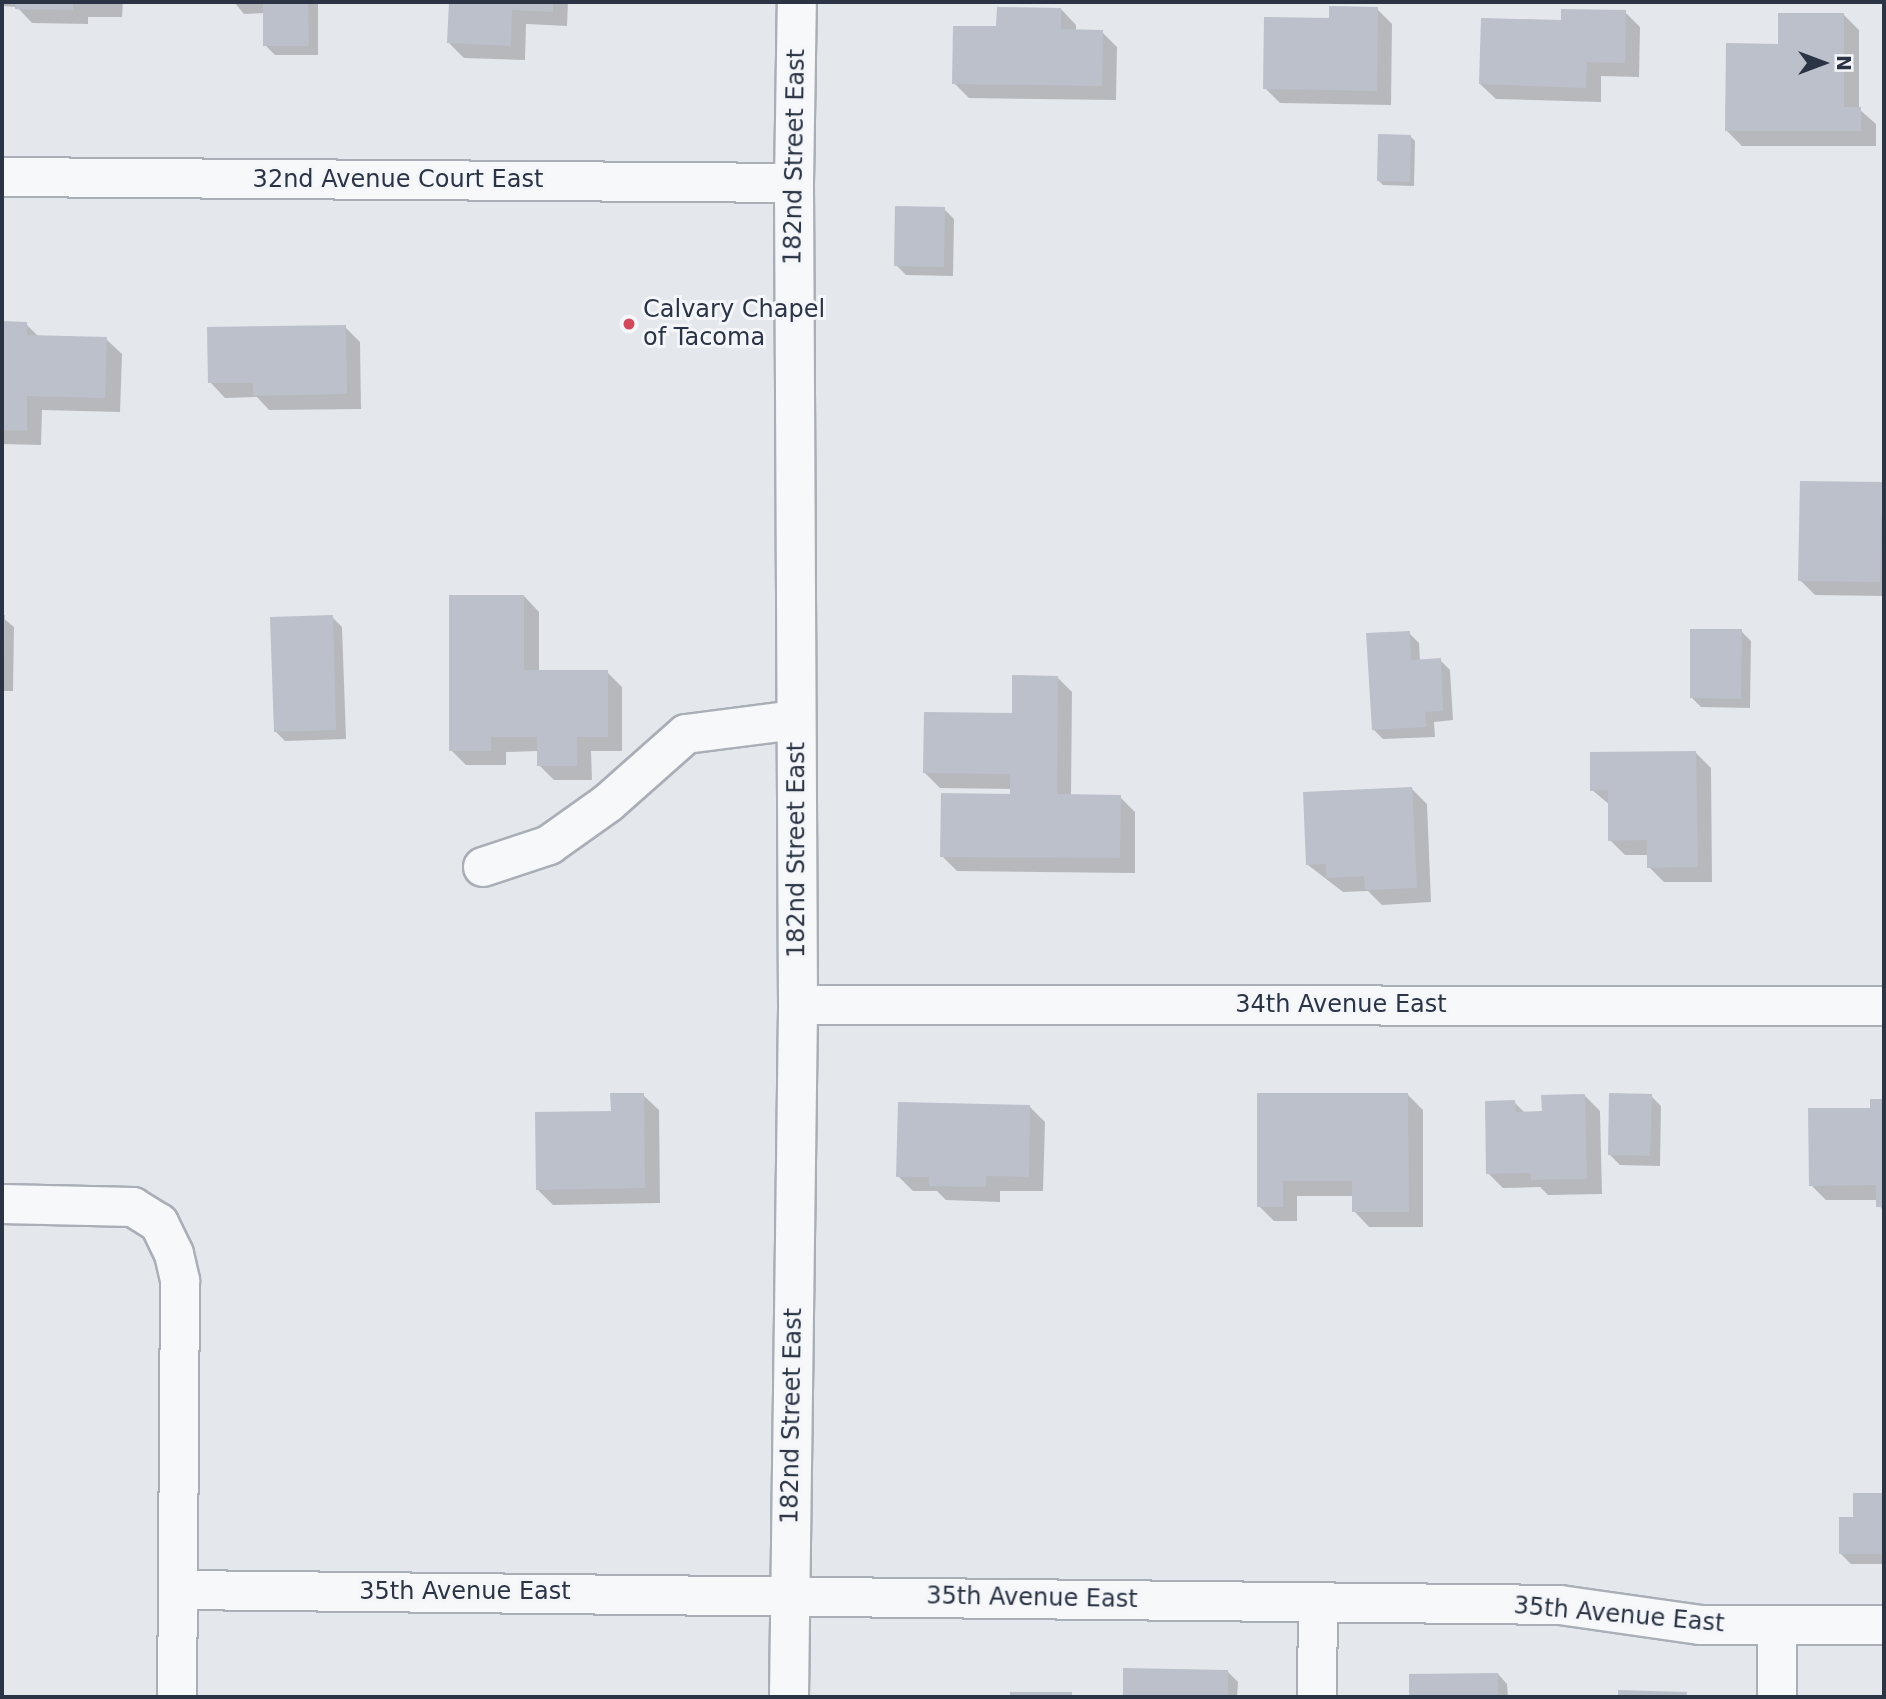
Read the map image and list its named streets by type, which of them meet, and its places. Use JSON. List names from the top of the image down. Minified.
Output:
{"streets":{"street":["182nd Street East","32nd Avenue Court East","34th Avenue East","35th Avenue East"]},"crossings":[["182nd Street East","32nd Avenue Court East"],["182nd Street East","34th Avenue East"],["182nd Street East","35th Avenue East"]],"places":["Calvary Chapel of Tacoma"],"north":"right"}
